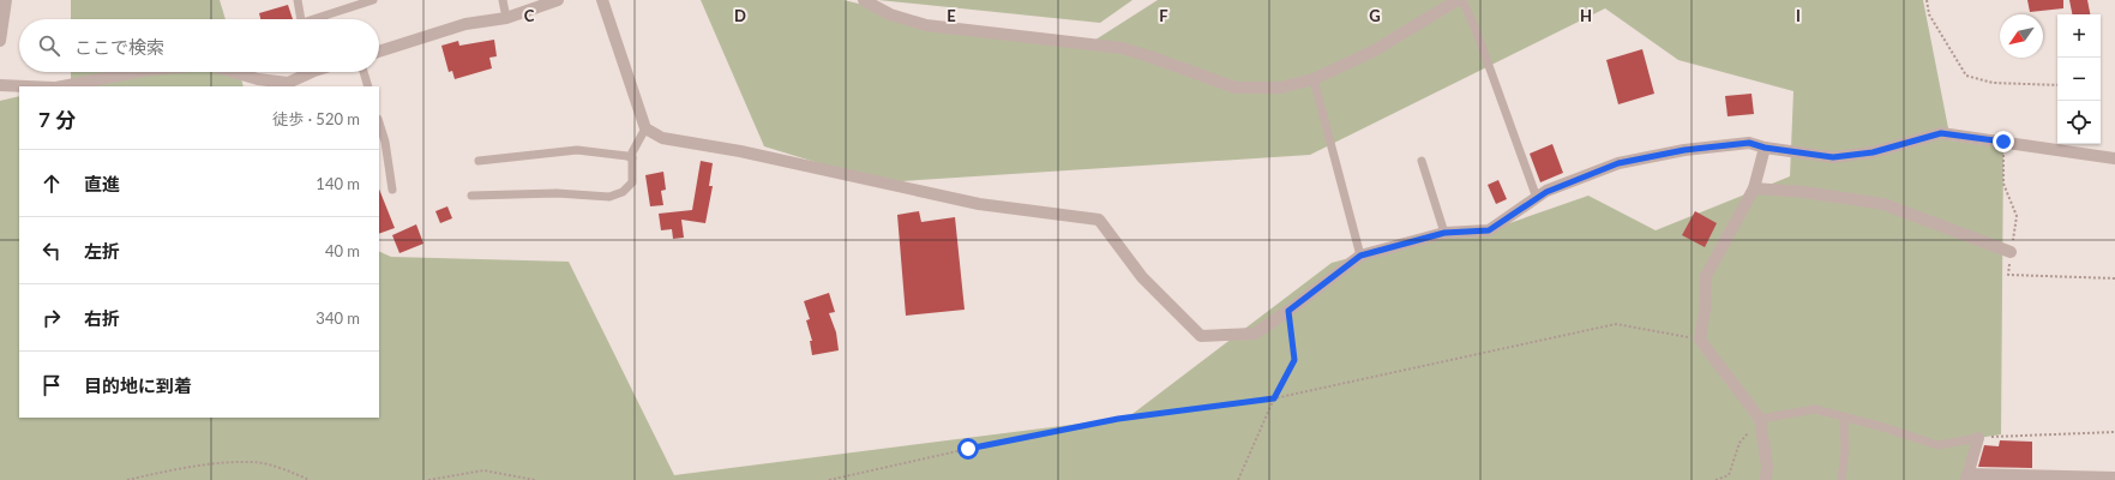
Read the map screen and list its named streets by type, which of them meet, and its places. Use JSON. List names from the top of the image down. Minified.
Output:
{"north":"bottom left","page":{"map_buttons":["+","−"],"search":"ここで検索","heading":["7 分","徒歩 · 520 m"],"list":[["直進","140 m"],["左折","40 m"],["右折","340 m"],"目的地に到着"]},"grid":{"columns":["C","D","E","F","G","H","I"]}}
